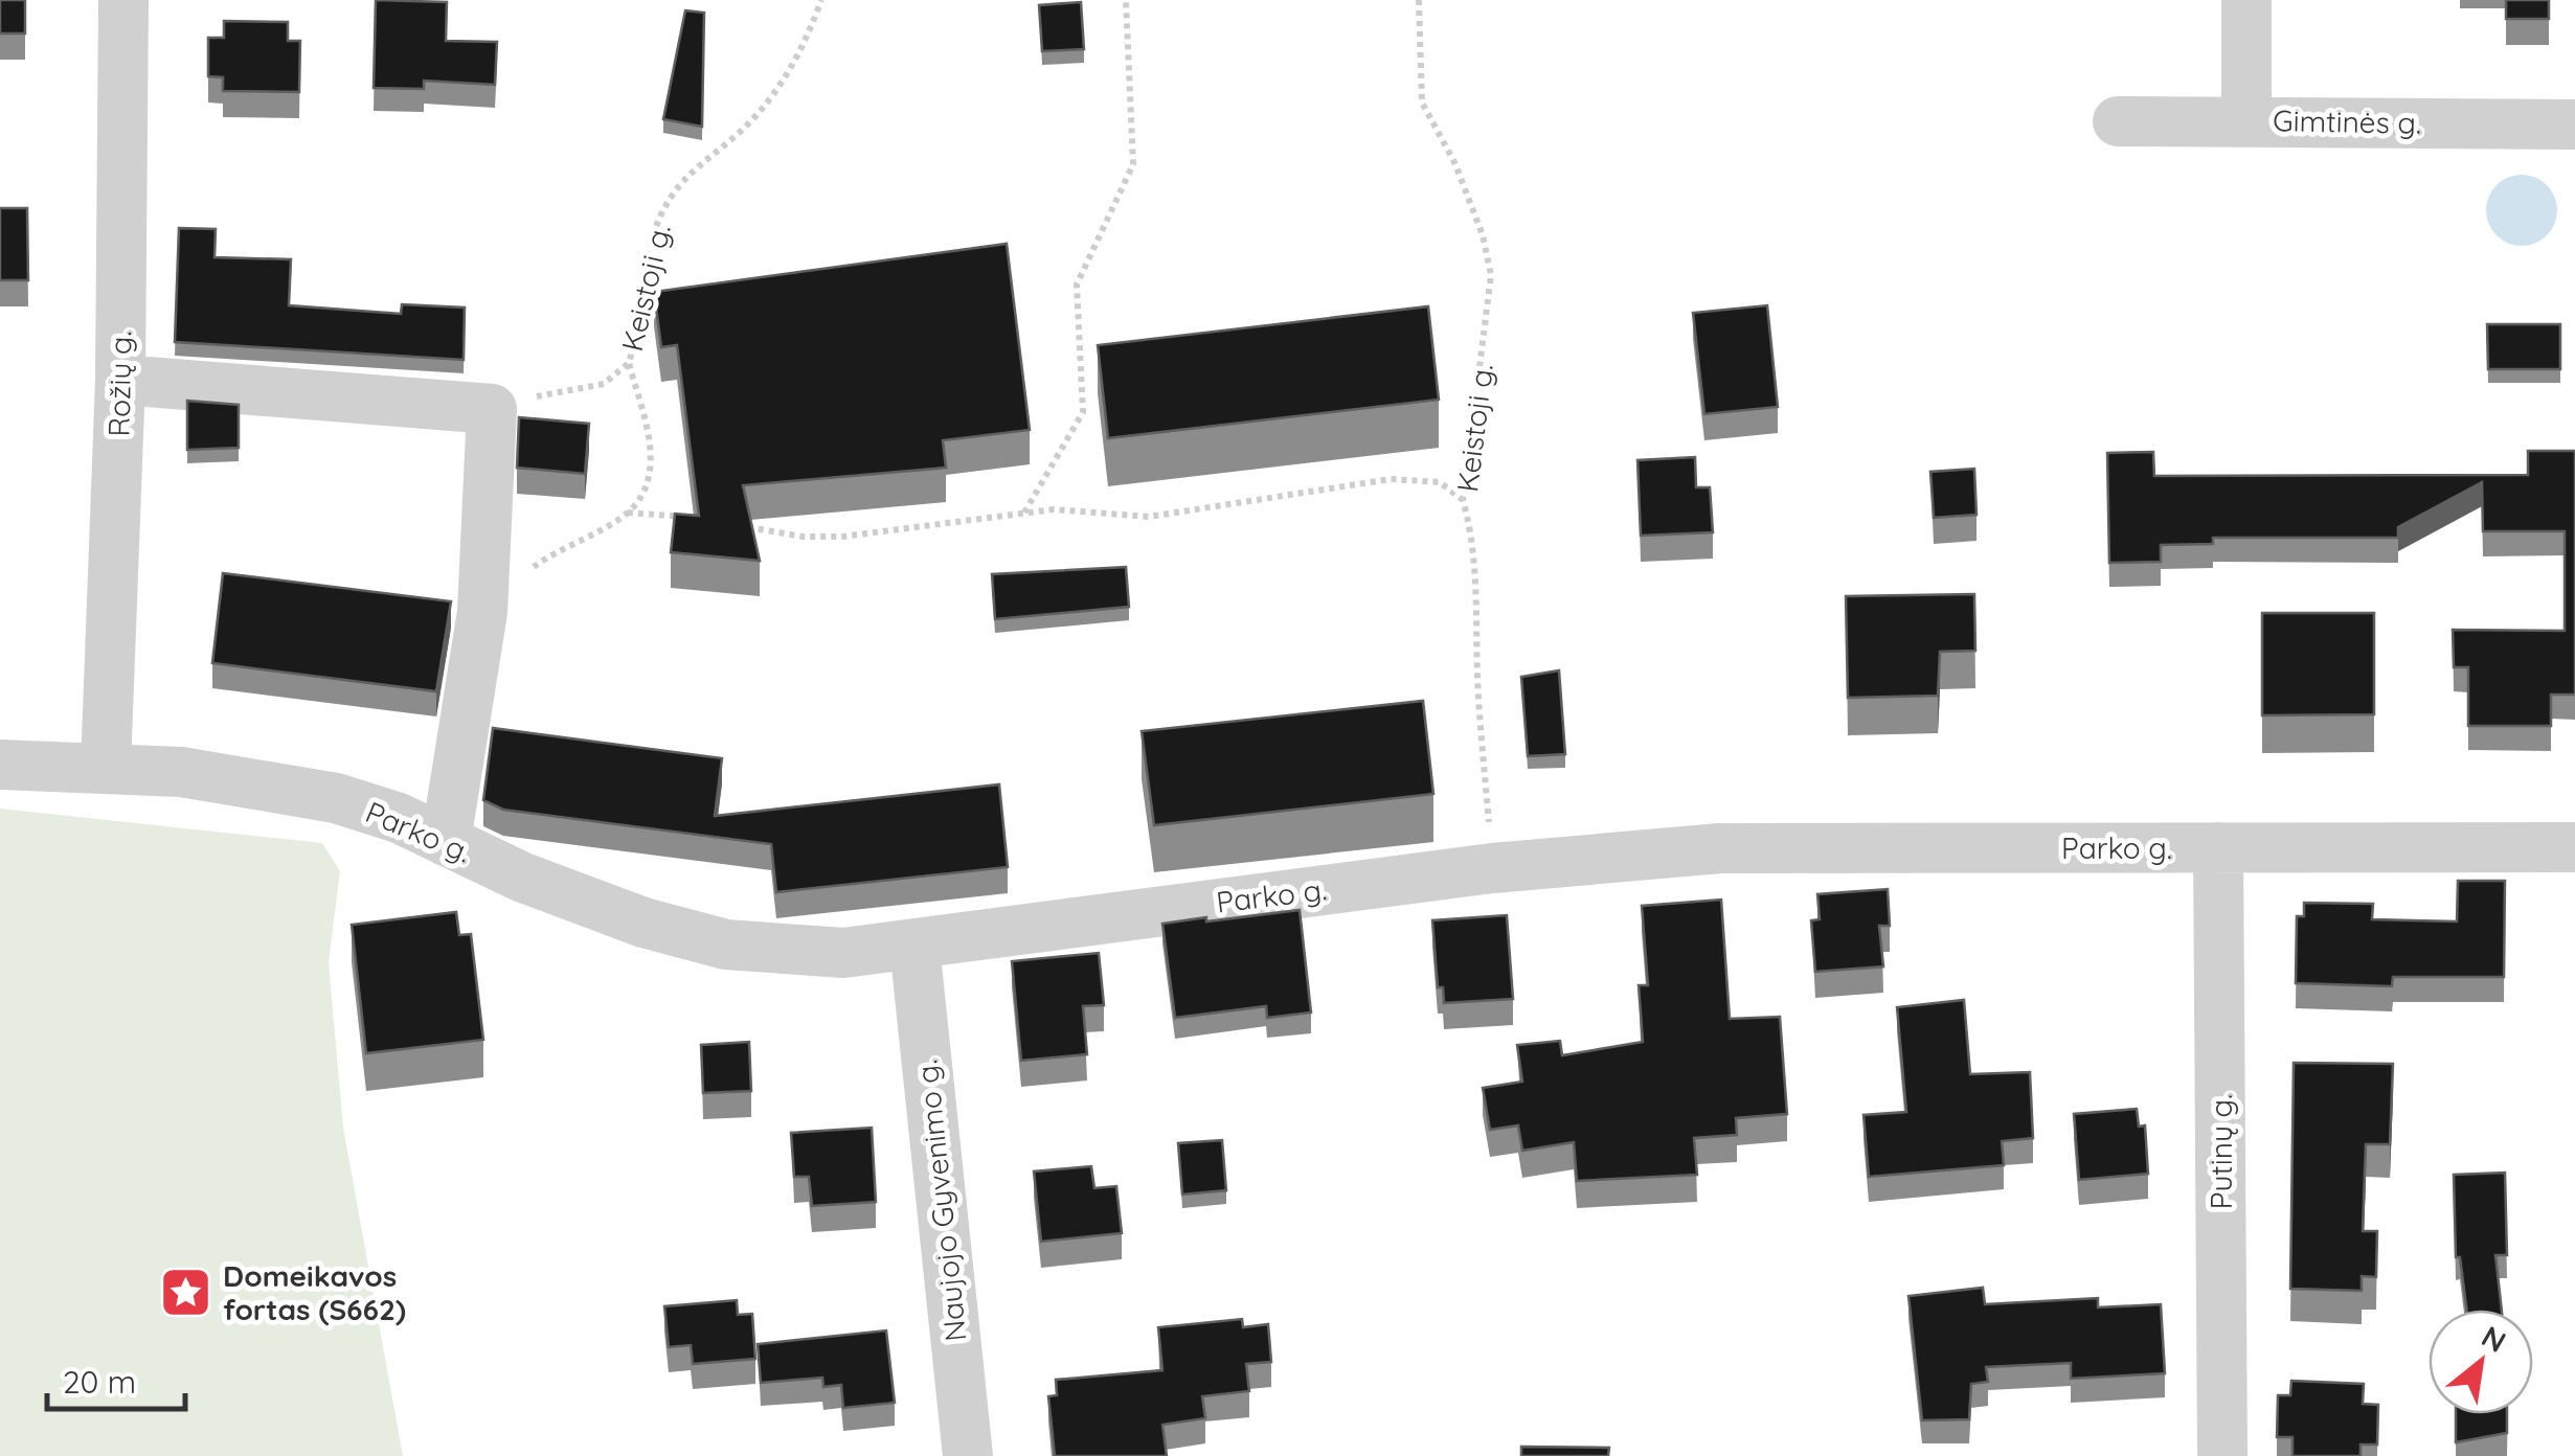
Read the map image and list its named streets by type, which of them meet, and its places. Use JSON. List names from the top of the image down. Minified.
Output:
{"streets":{"street":["Gimtinės g.","Rožių g.","Parko g.","Putinų g.","Naujojo Gyvenimo g."],"path":["Keistoji g."]},"crossings":[["Keistoji g.","Parko g."],["Rožių g.","Parko g."],["Parko g.","Putinų g."],["Parko g.","Naujojo Gyvenimo g."]],"places":{"place":["Domeikavos fortas (S662)"]},"scale_bar":"20 m","north":"top right"}
